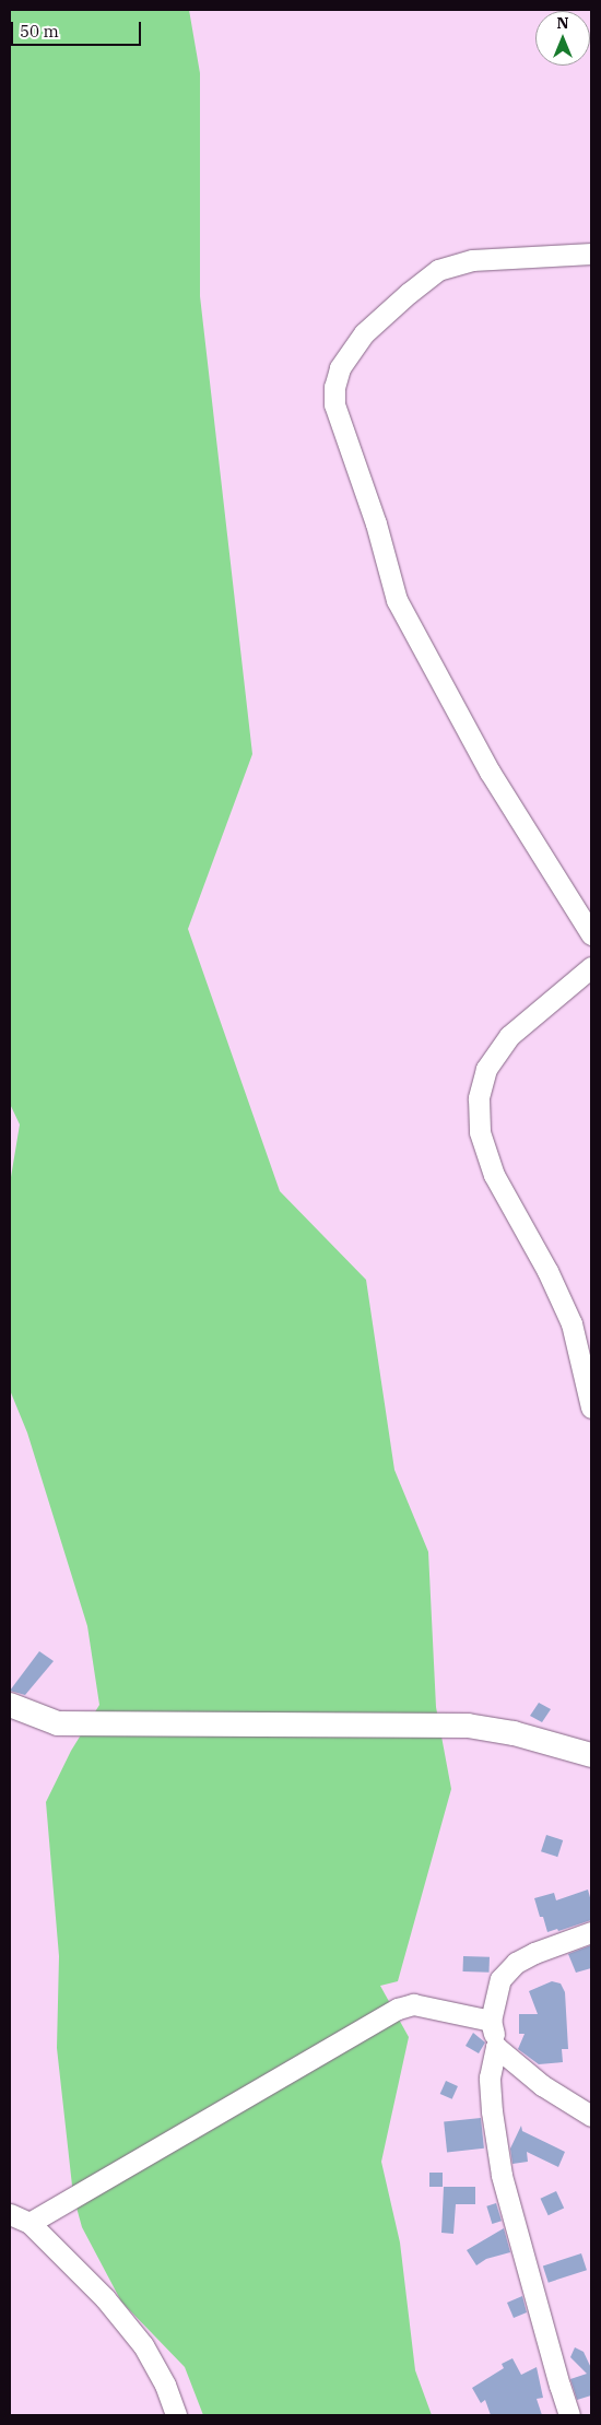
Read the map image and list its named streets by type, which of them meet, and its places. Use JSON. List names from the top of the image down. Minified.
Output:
{"scale_bar":"50 m","north":"top"}
